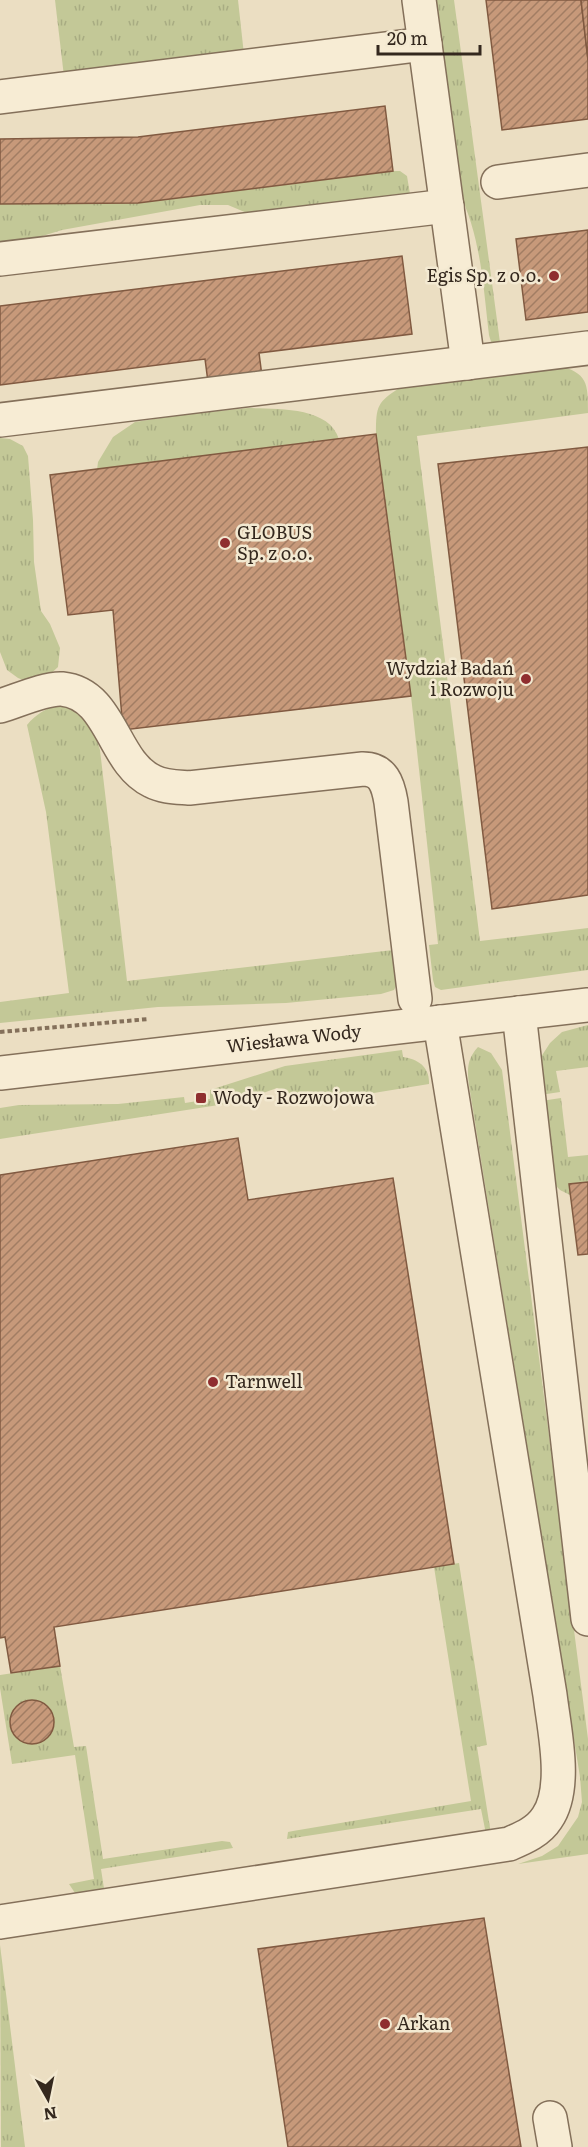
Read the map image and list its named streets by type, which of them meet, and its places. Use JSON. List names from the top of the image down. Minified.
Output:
{"streets":{"street":["Wiesława Wody"]},"places":{"other":["Egis Sp. z o.o.","GLOBUS Sp. z o.o.","Wydział Badań i Rozwoju","Tarnwell","Arkan"],"transit":["Wody - Rozwojowa"]},"scale_bar":"20 m","north":"bottom"}
